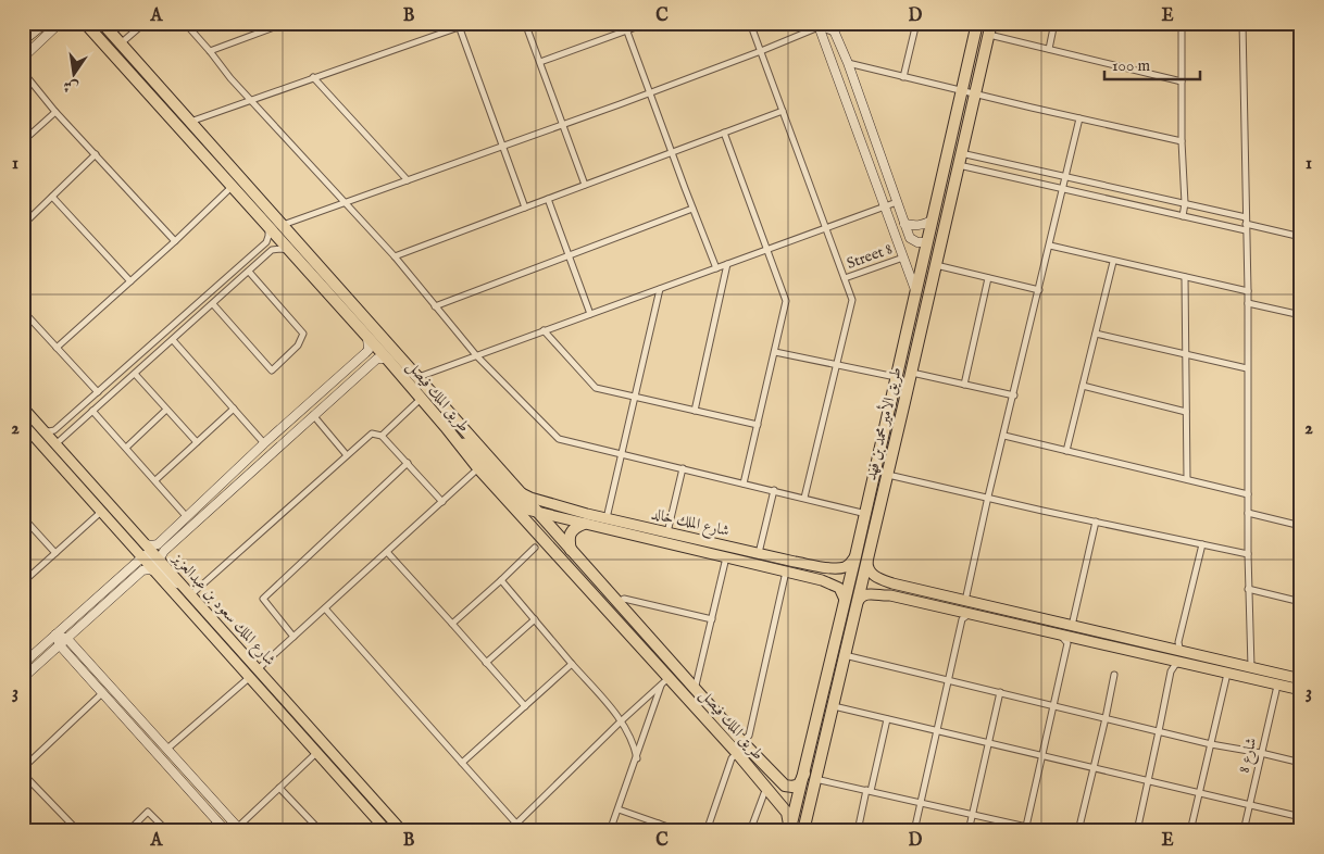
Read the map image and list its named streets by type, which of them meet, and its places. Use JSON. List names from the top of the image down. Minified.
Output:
{"streets":{"highway":["طريق الملك فيصل","طريق الأمير محمد بن فهد"],"main road":["شارع الملك خالد","شارع الملك سعود بن عبدالعزيز"],"street":["Street 8","شارع 8"]},"crossings":[["طريق الملك فيصل","طريق الأمير محمد بن فهد"],["طريق الملك فيصل","شارع الملك خالد"],["طريق الأمير محمد بن فهد","شارع الملك خالد"]],"scale_bar":"100 m","north":"bottom","grid":{"columns":["A","B","C","D","E"],"rows":["1","2","3"]}}
